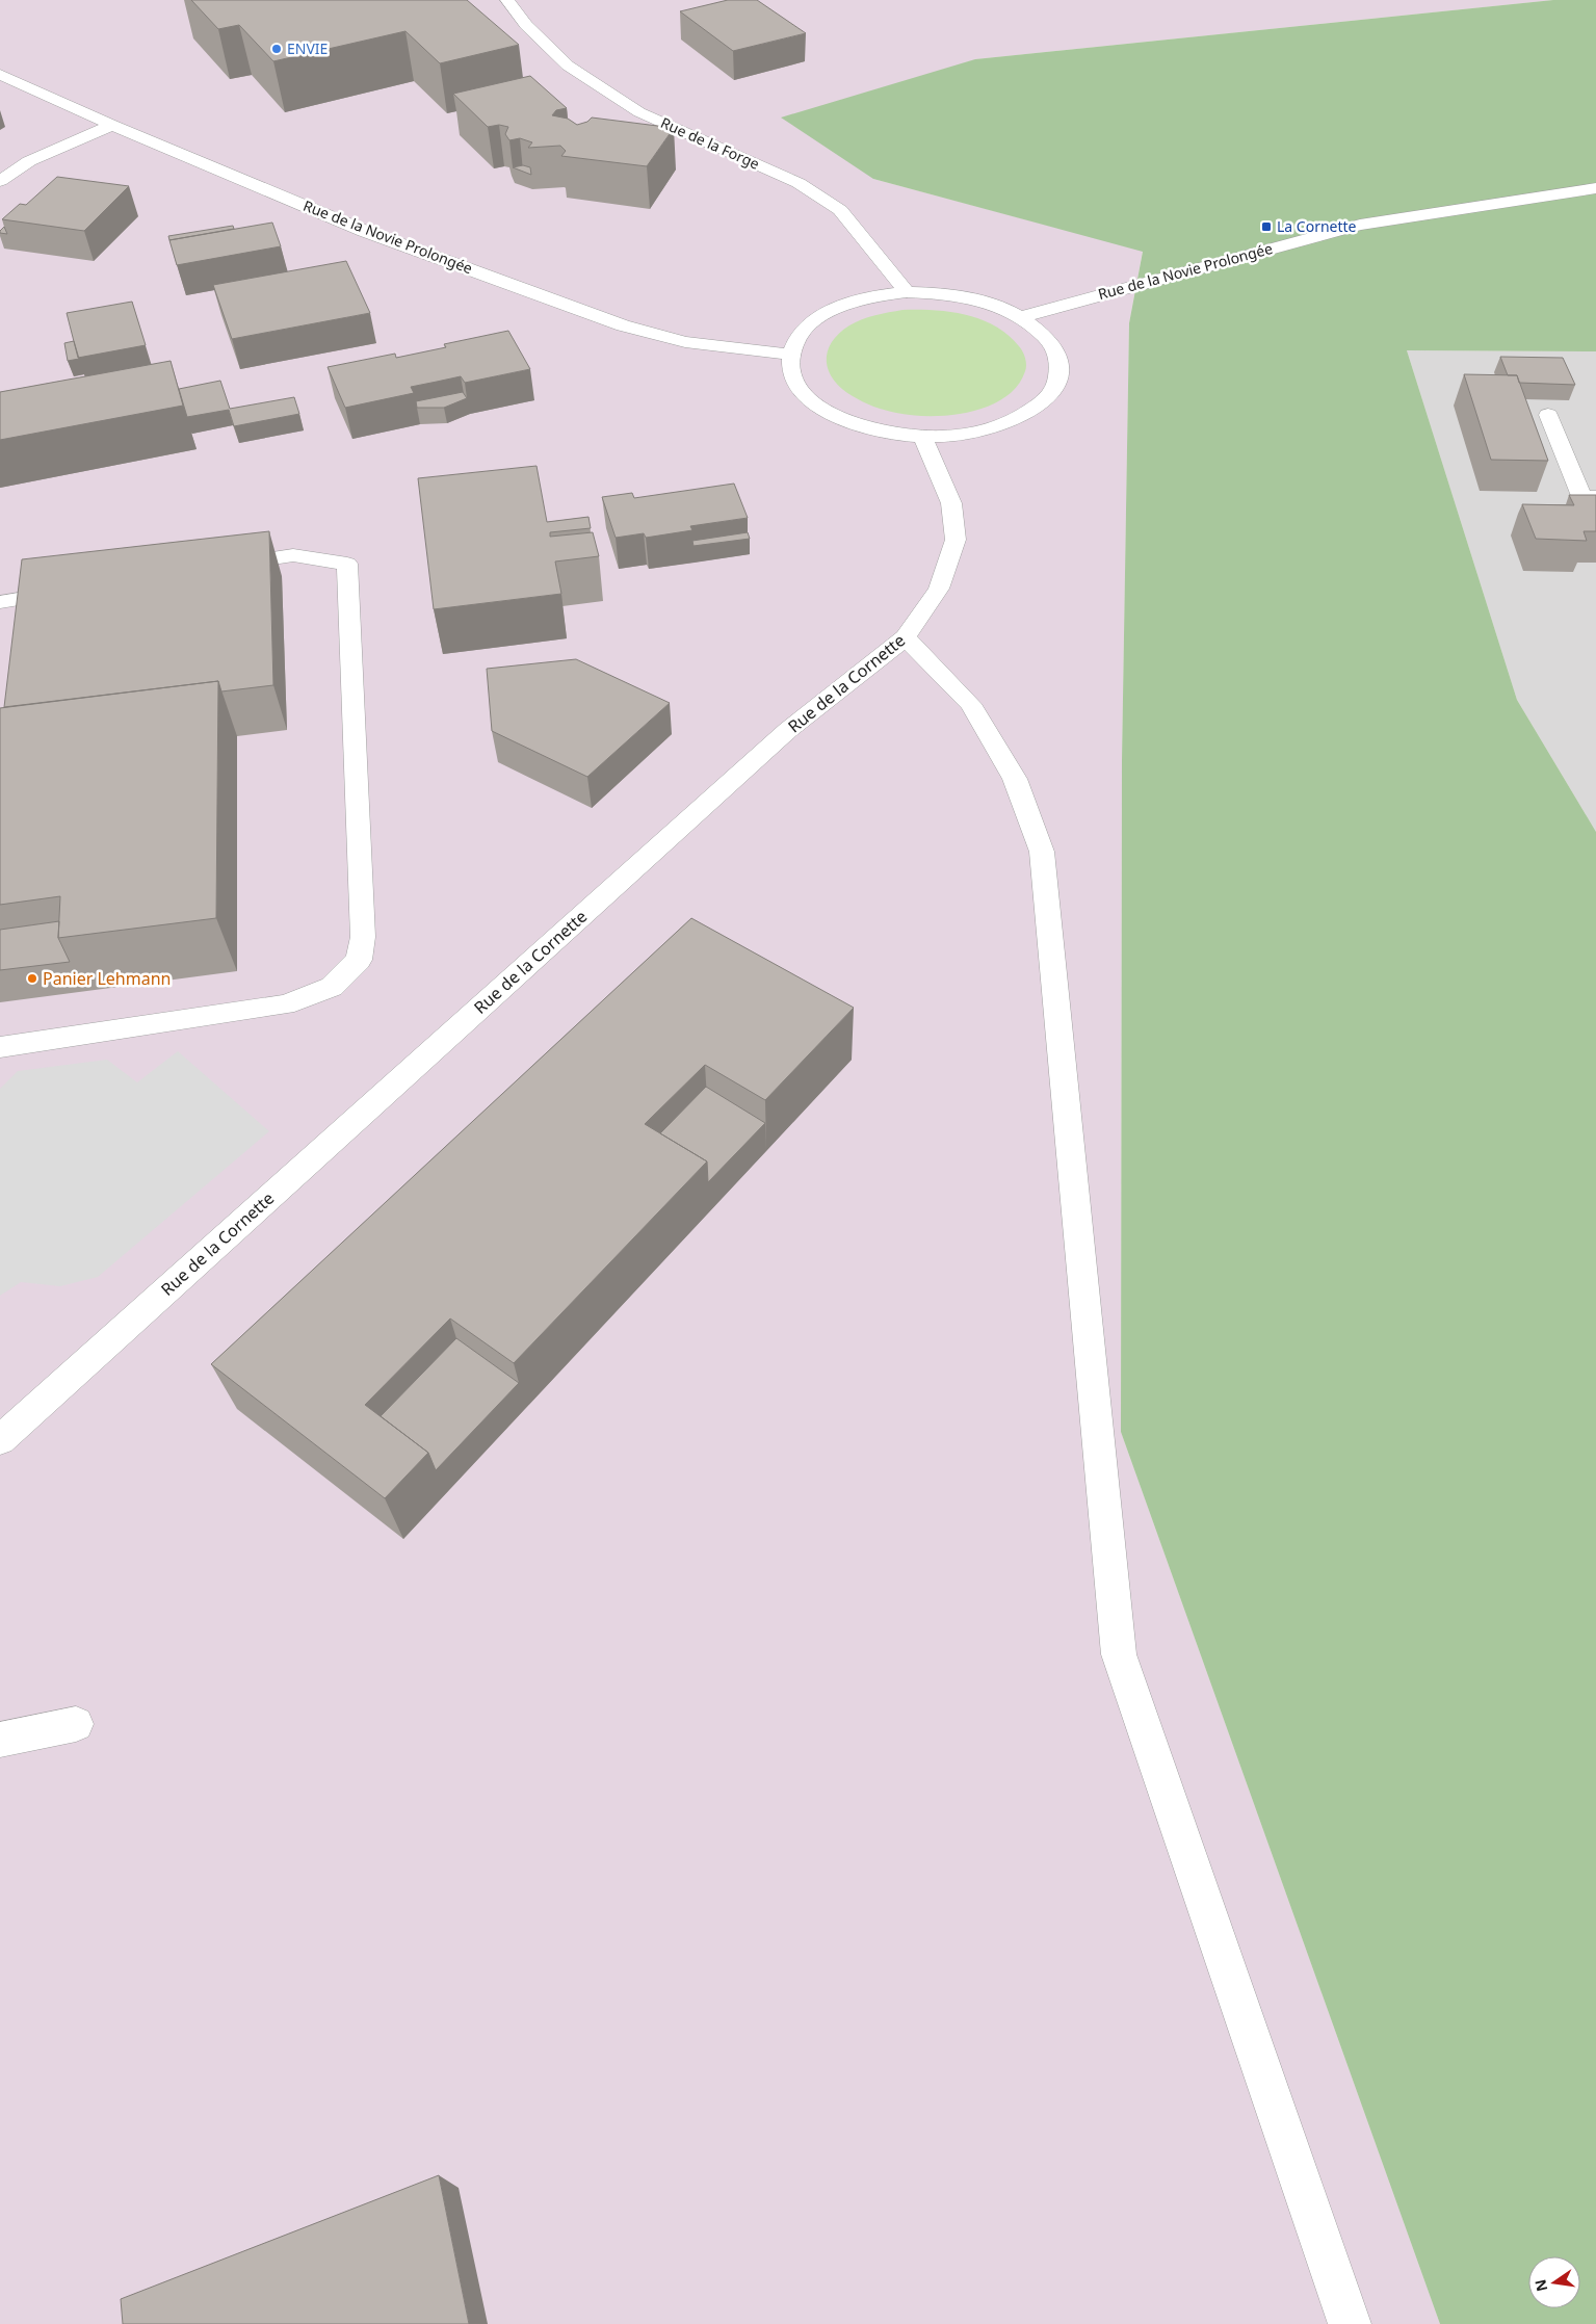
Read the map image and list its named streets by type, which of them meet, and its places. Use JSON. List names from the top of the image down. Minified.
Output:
{"streets":{"street":["Rue de la Forge","Rue de la Novie Prolongée","Rue de la Cornette"]},"places":{"other":["ENVIE","Panier Lehmann"],"transit":["La Cornette"]},"north":"left"}
